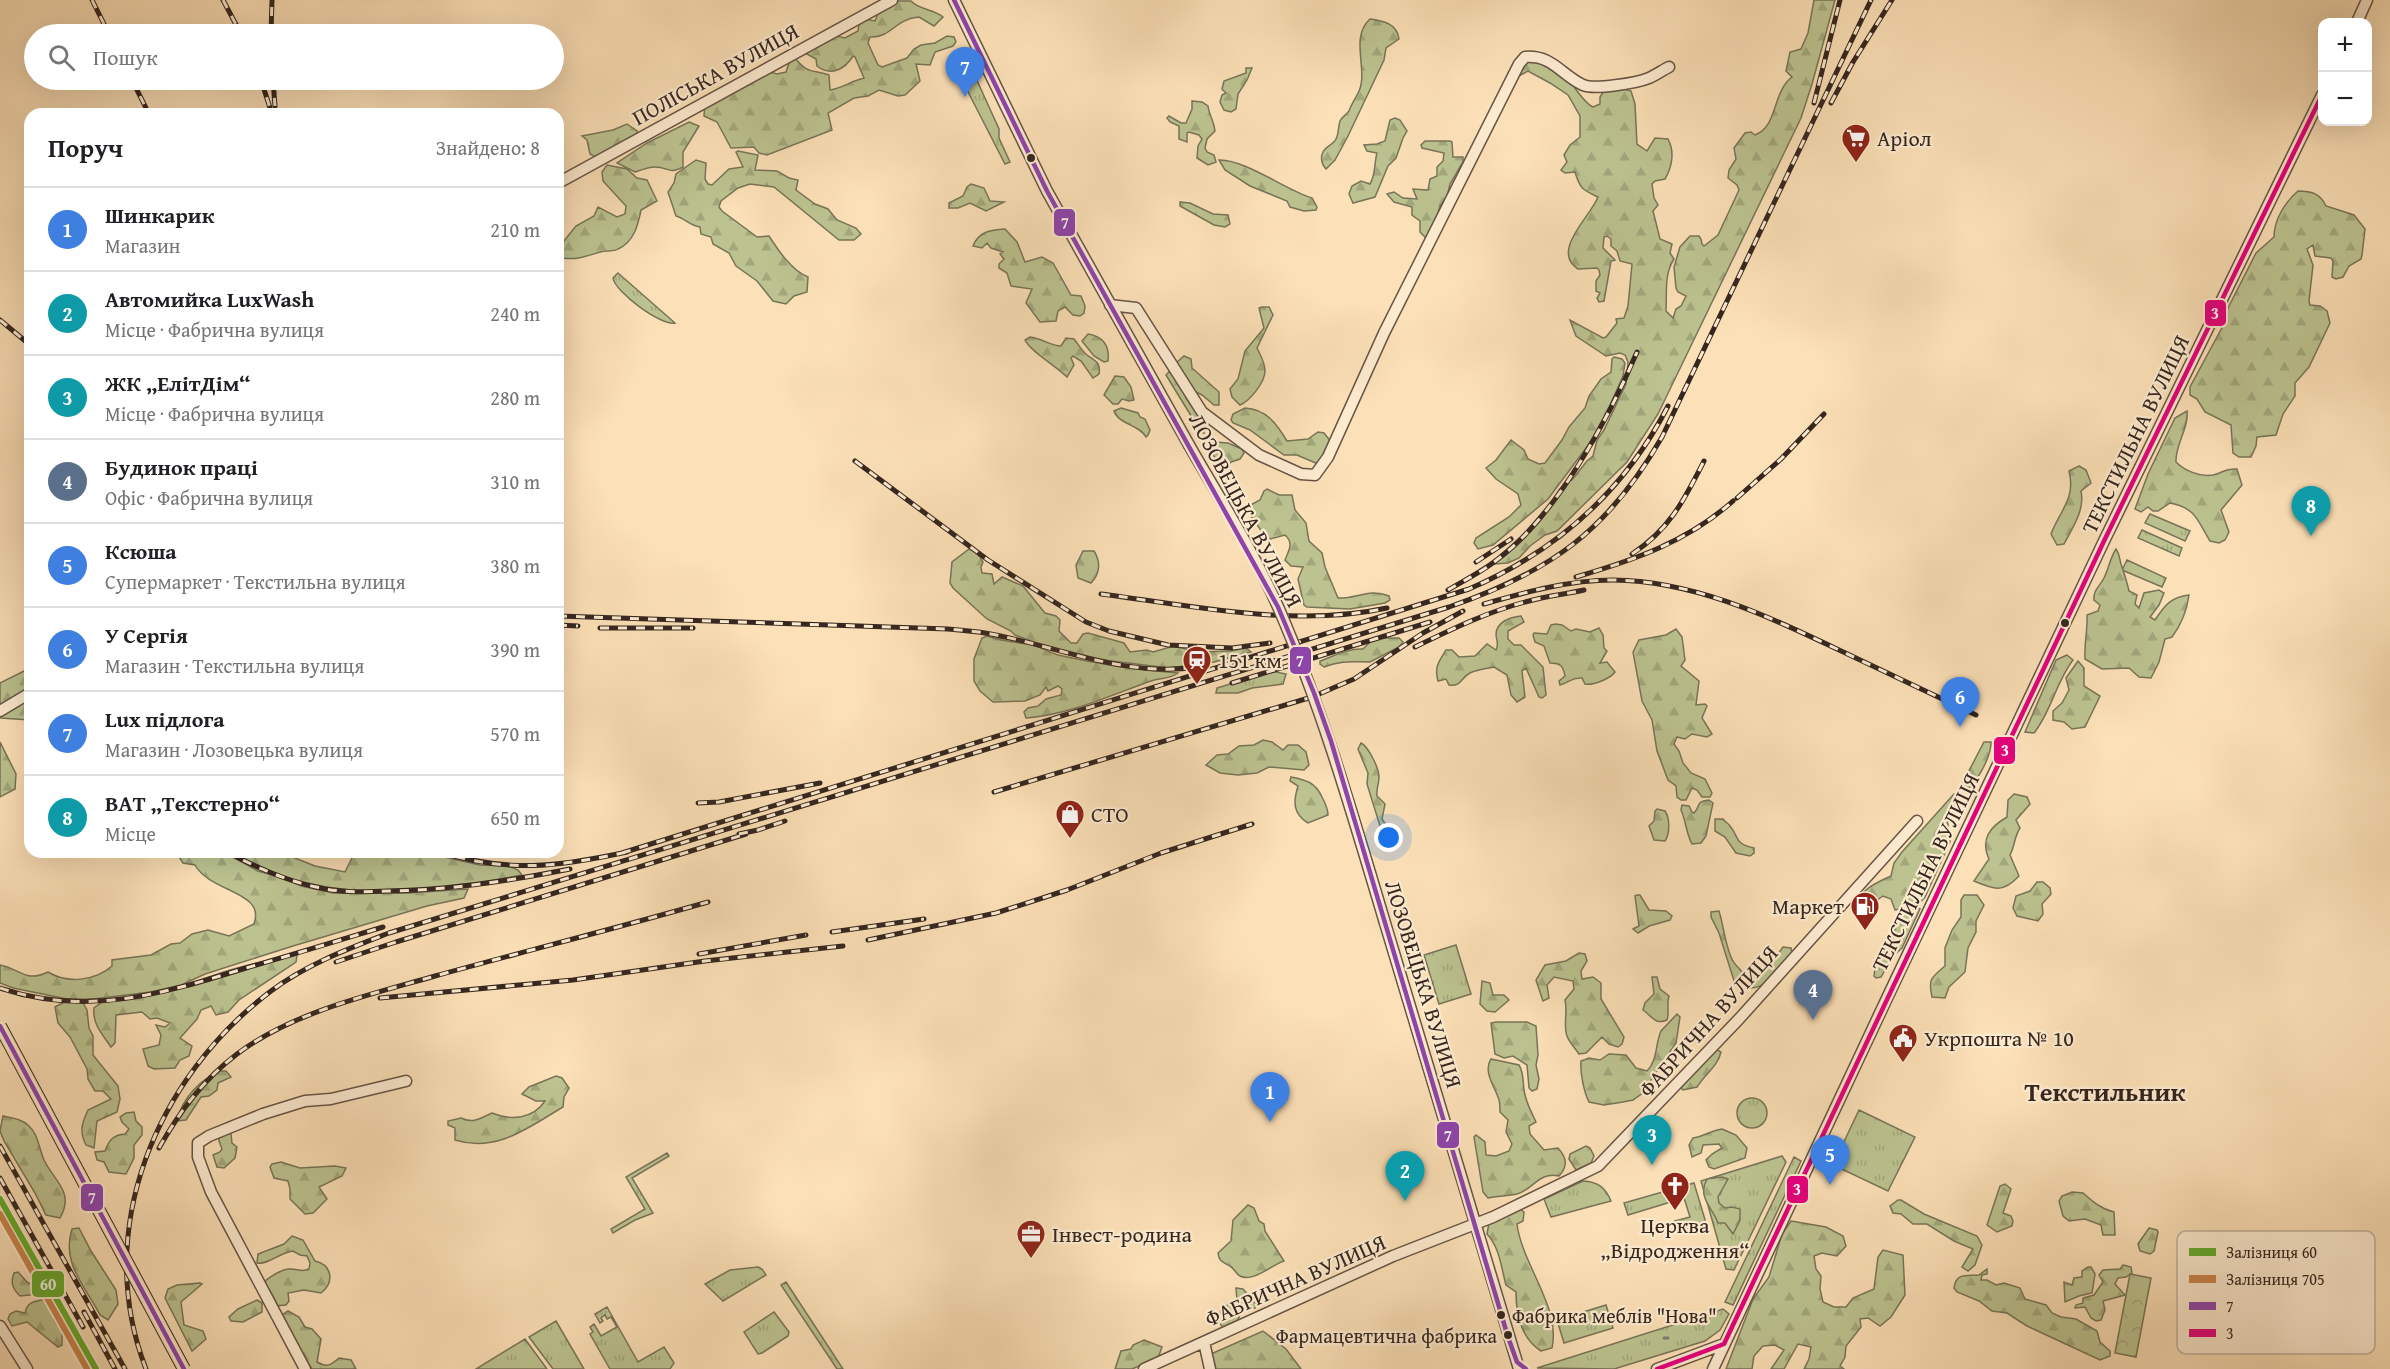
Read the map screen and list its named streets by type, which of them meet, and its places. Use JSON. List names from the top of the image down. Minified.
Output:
{"streets":{"street":["ПОЛІСЬКА ВУЛИЦЯ","ТЕКСТИЛЬНА ВУЛИЦЯ","ЛОЗОВЕЦЬКА ВУЛИЦЯ","ФАБРИЧНА ВУЛИЦЯ"]},"crossings":[["ЛОЗОВЕЦЬКА ВУЛИЦЯ","ФАБРИЧНА ВУЛИЦЯ"]],"districts":["Текстильник"],"places":{"supermarket":["Аріол"],"station":["151 км"],"shop":["СТО"],"fuel station":["Маркет"],"public building":["Укрпошта № 10"],"church":["Церква „Відродження“"],"office":["Інвест-родина"],"other":["Фабрика меблів \"Нова\"","Фармацевтична фабрика"]},"lines":["transit line 7","transit line 3","rail line 60","rail line 705"],"legend":["Залізниця 60","Залізниця 705","7","3"],"page":{"map_buttons":["+","−"],"search":"Пошук","pins":["7","8","6","4","1","3","5","2"],"heading":["Поруч","Знайдено: 8"],"list":[{"mark":"1","name":"Шинкарик","note":"Магазин","value":"210 m"},{"mark":"2","name":"Автомийка LuxWash","note":"Місце · Фабрична вулиця","value":"240 m"},{"mark":"3","name":"ЖК „ЕлітДім“","note":"Місце · Фабрична вулиця","value":"280 m"},{"mark":"4","name":"Будинок праці","note":"Офіс · Фабрична вулиця","value":"310 m"},{"mark":"5","name":"Ксюша","note":"Супермаркет · Текстильна вулиця","value":"380 m"},{"mark":"6","name":"У Сергія","note":"Магазин · Текстильна вулиця","value":"390 m"},{"mark":"7","name":"Lux підлога","note":"Магазин · Лозовецька вулиця","value":"570 m"},{"mark":"8","name":"ВАТ „Текстерно“","note":"Місце","value":"650 m"}]}}
